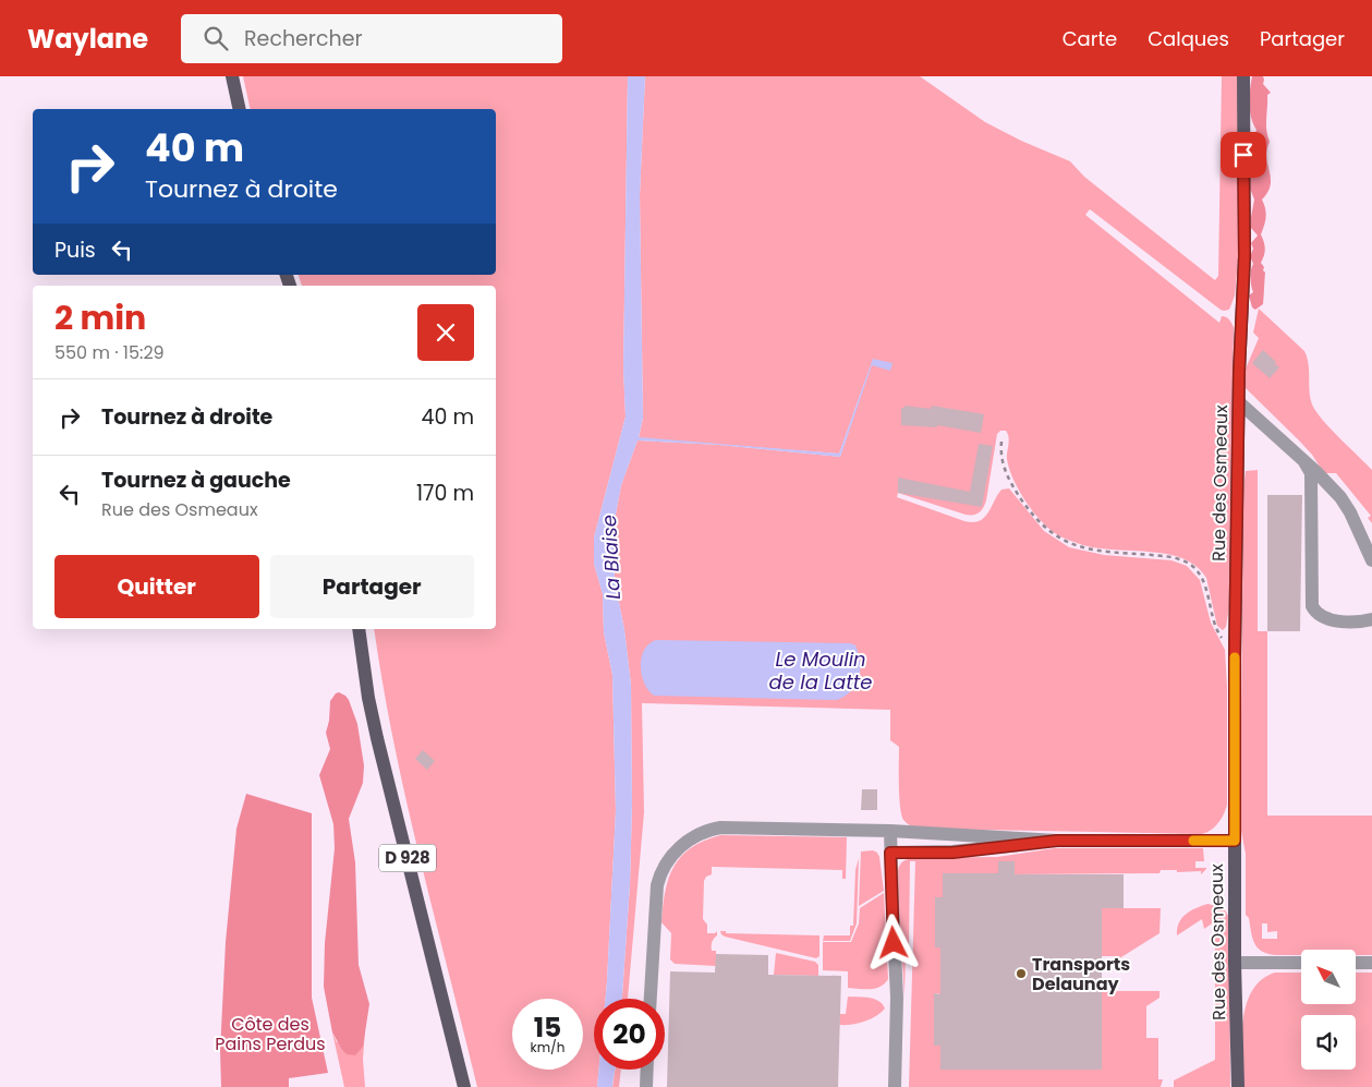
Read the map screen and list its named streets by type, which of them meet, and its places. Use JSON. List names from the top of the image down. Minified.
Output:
{"streets":{"main road":["Rue des Osmeaux","D 928"]},"water":["La Blaise","Le Moulin de la Latte"],"parks":["Côte des Pains Perdus"],"places":["Transports Delaunay"],"north":"top left","page":{"header":"Waylane","search":"Rechercher","nav":["Carte","Calques","Partager"],"turn":["40 m","Tournez à droite"],"then":"Puis","heading":["2 min","550 m · 15:29"],"list":[{"name":"Tournez à droite","value":"40 m"},{"name":"Tournez à gauche","note":"Rue des Osmeaux","value":"170 m"}],"buttons":["Quitter","Partager"],"speed":"15 km/h","limit":"20"}}
